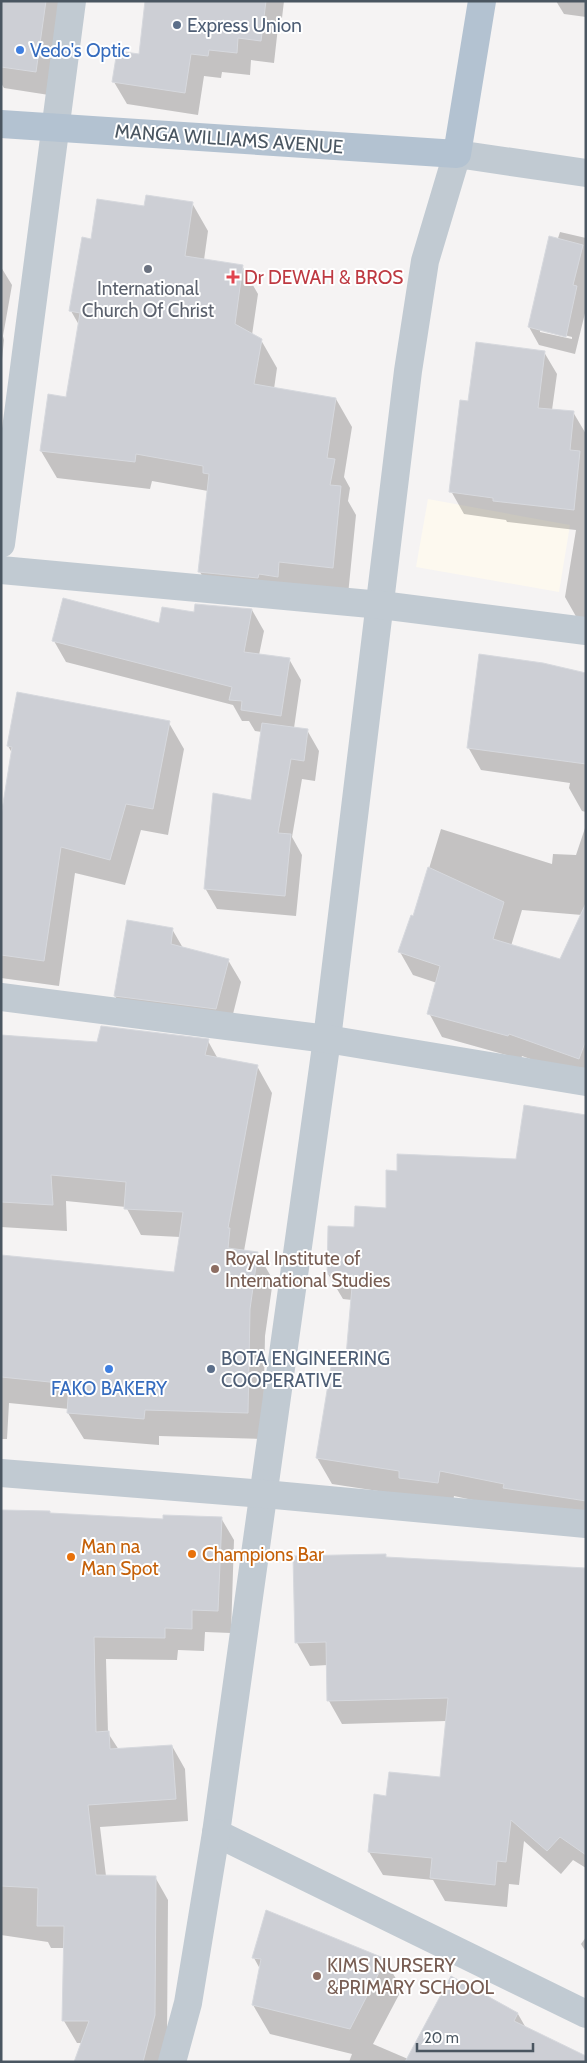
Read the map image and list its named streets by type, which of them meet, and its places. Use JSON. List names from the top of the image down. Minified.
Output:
{"streets":{"main road":["MANGA WILLIAMS AVENUE"]},"places":{"other":["Express Union","Vedo's Optic","International Church Of Christ","Royal Institute of International Studies","FAKO BAKERY","BOTA ENGINEERING COOPERATIVE","Champions Bar","Man na Man Spot","KIMS NURSERY &PRIMARY SCHOOL"],"health":["Dr DEWAH & BROS"]},"scale_bar":"20 m"}
